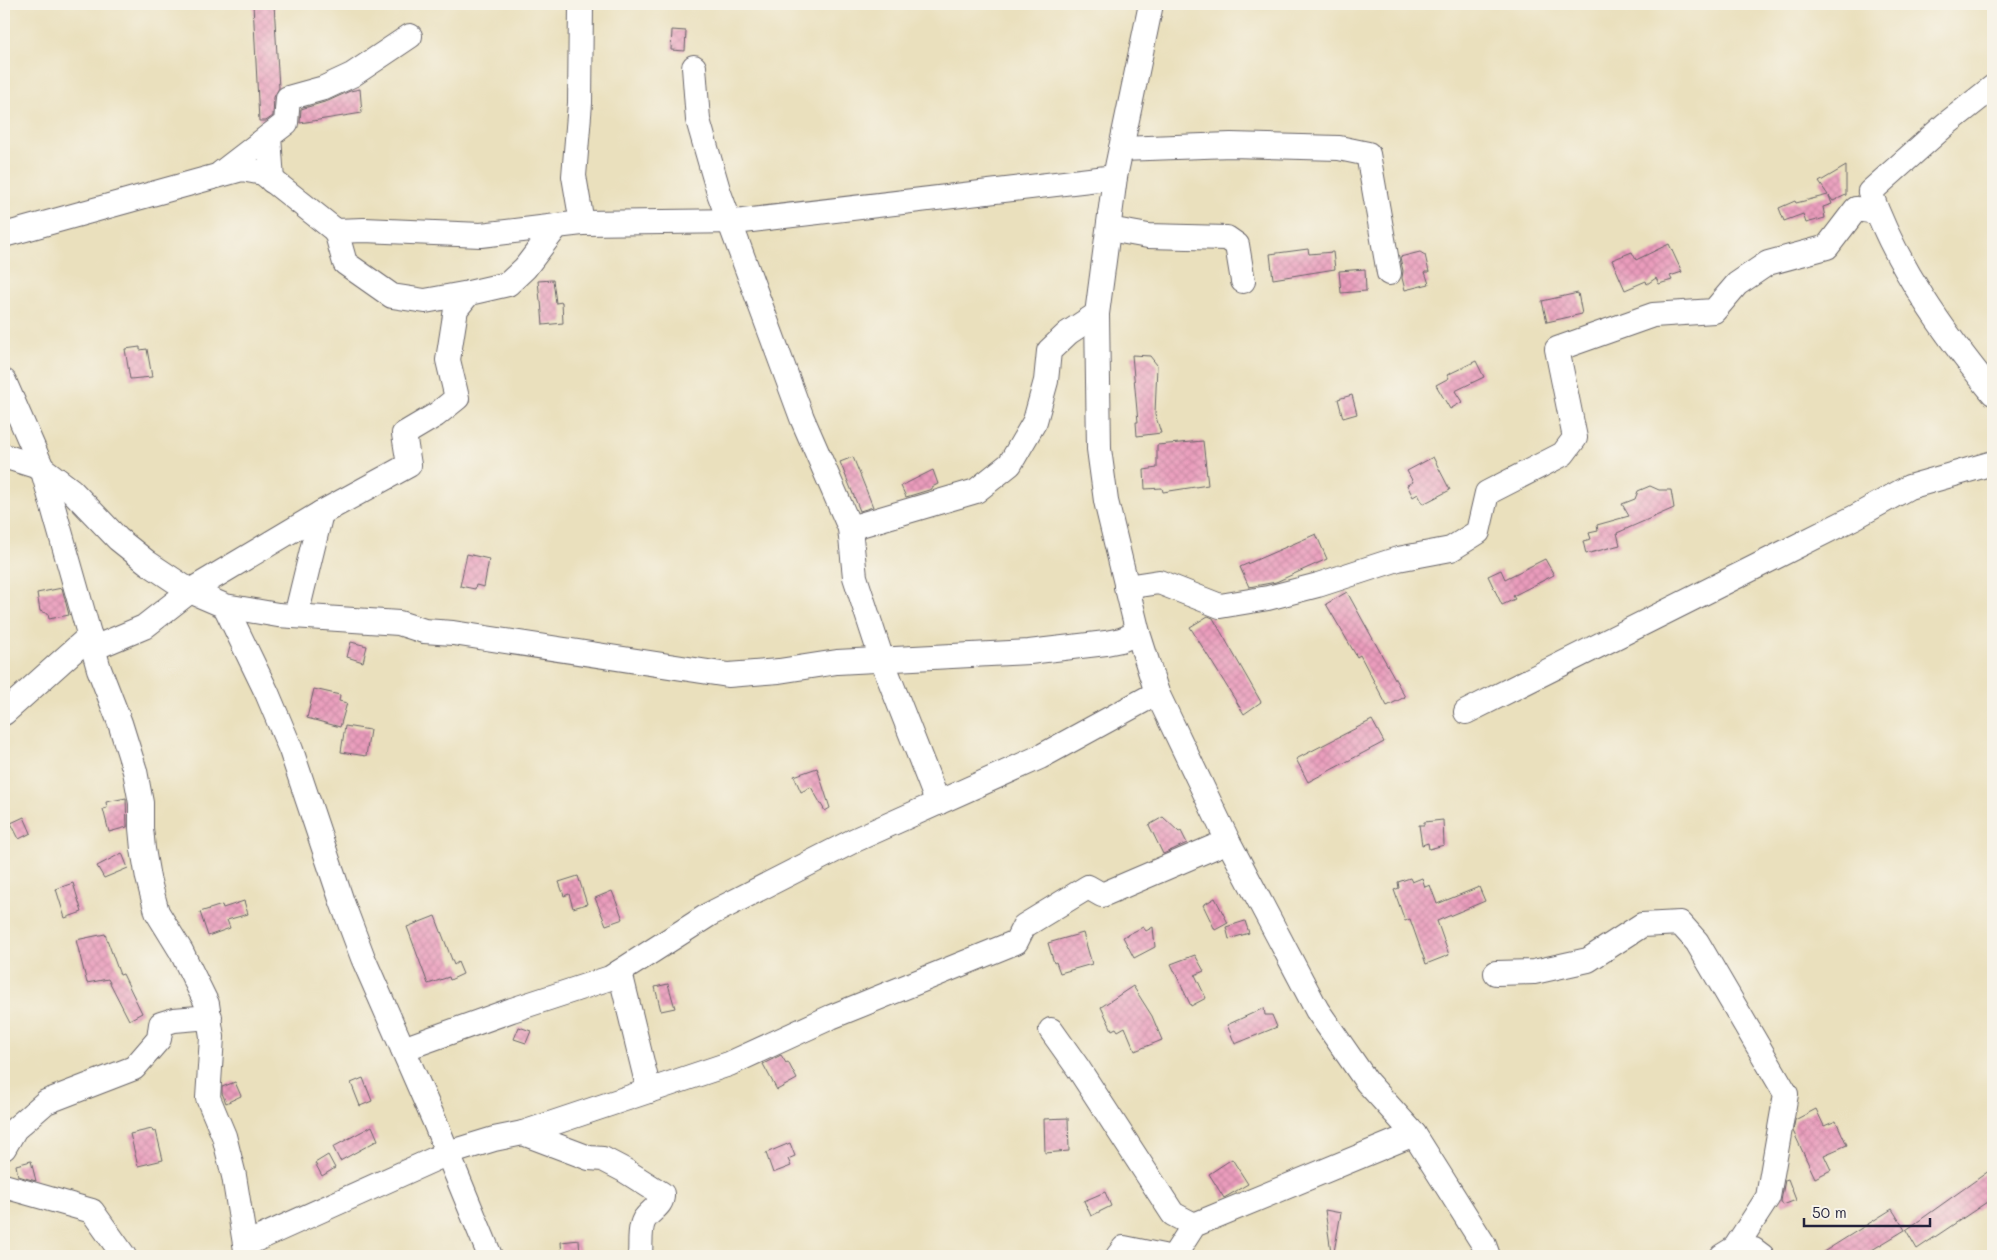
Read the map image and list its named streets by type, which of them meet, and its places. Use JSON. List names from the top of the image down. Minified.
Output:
{"scale_bar":"50 m"}
